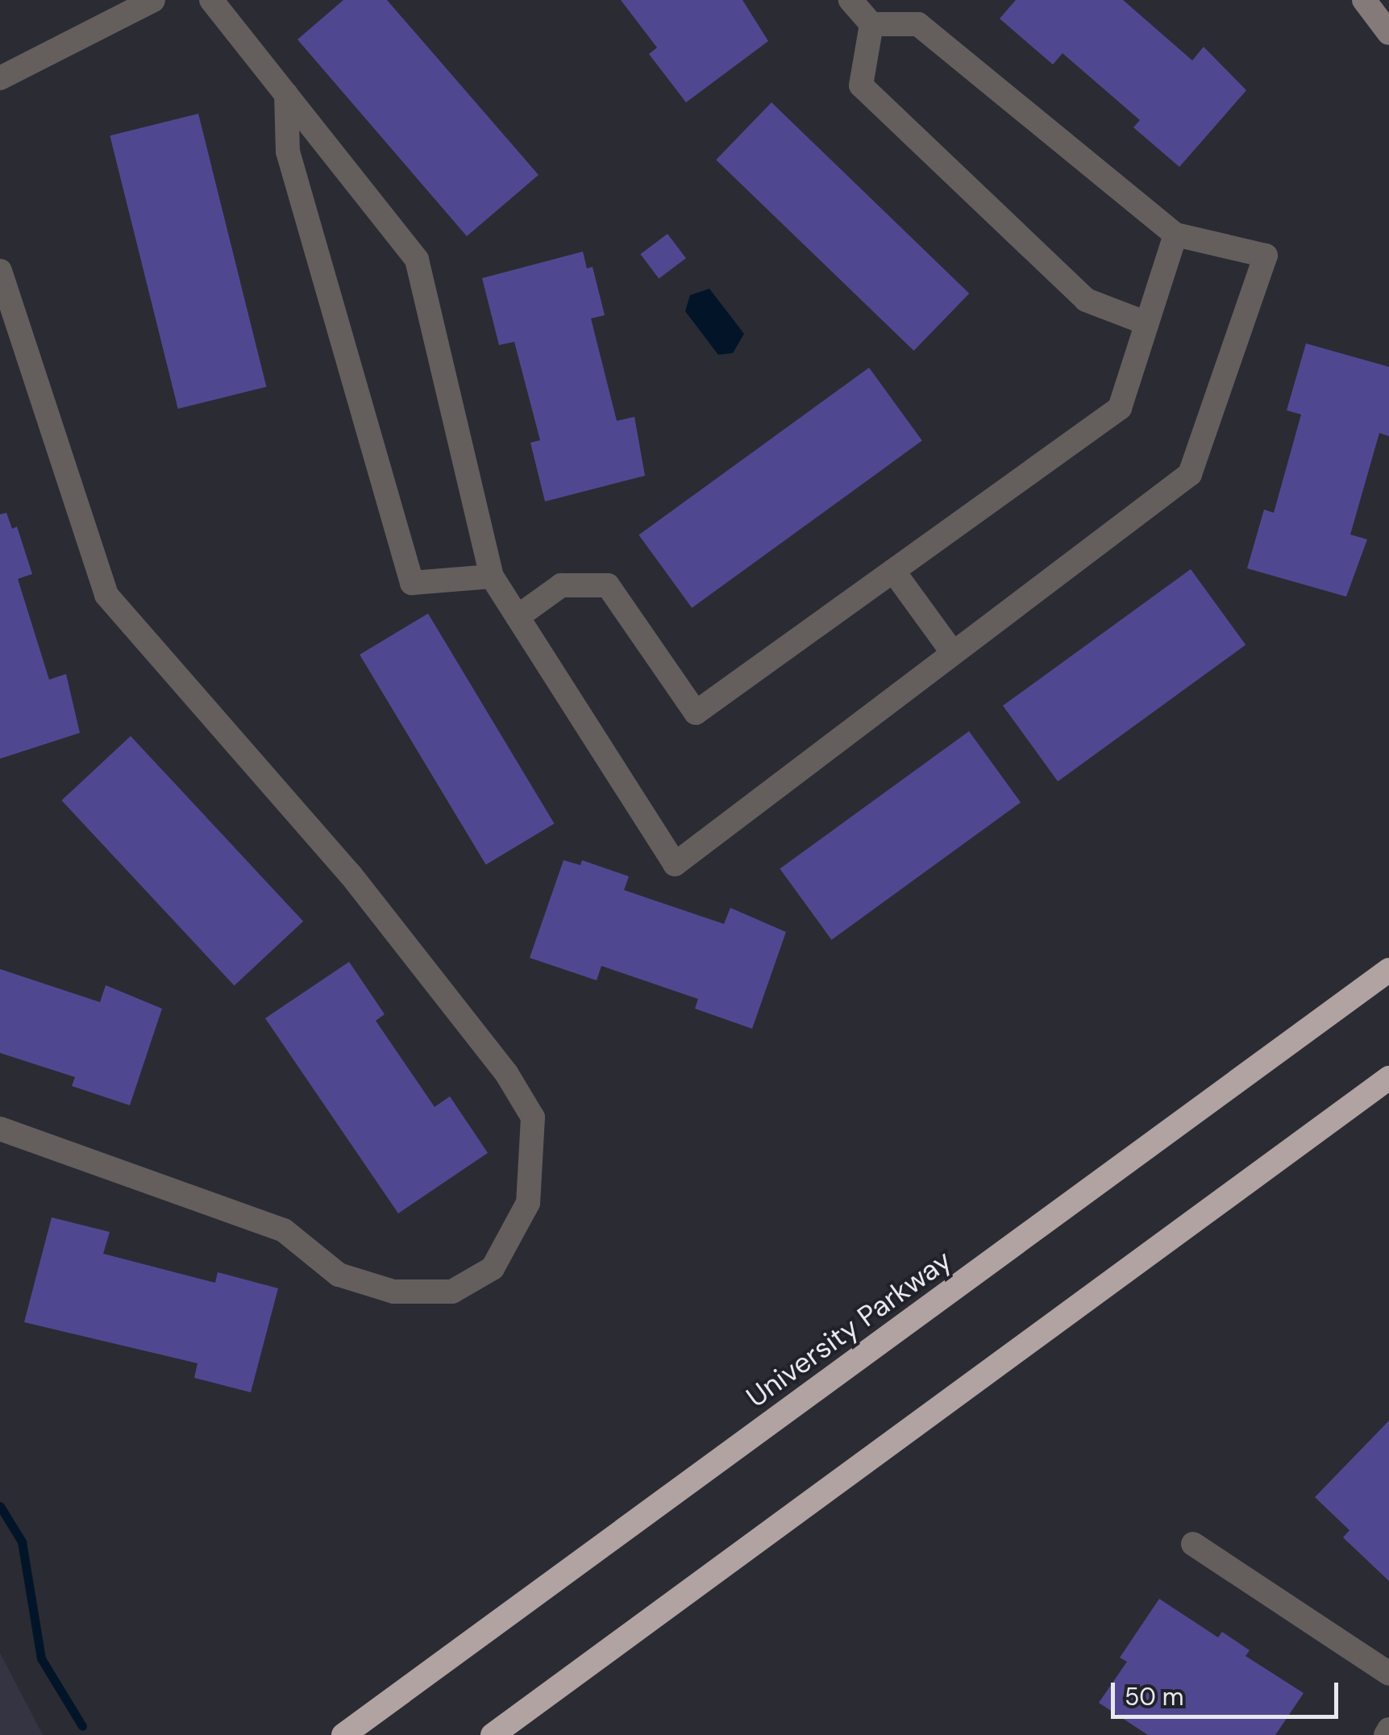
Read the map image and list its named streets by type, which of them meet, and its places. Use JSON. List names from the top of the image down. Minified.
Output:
{"streets":{"highway":["University Parkway"]},"scale_bar":"50 m"}
